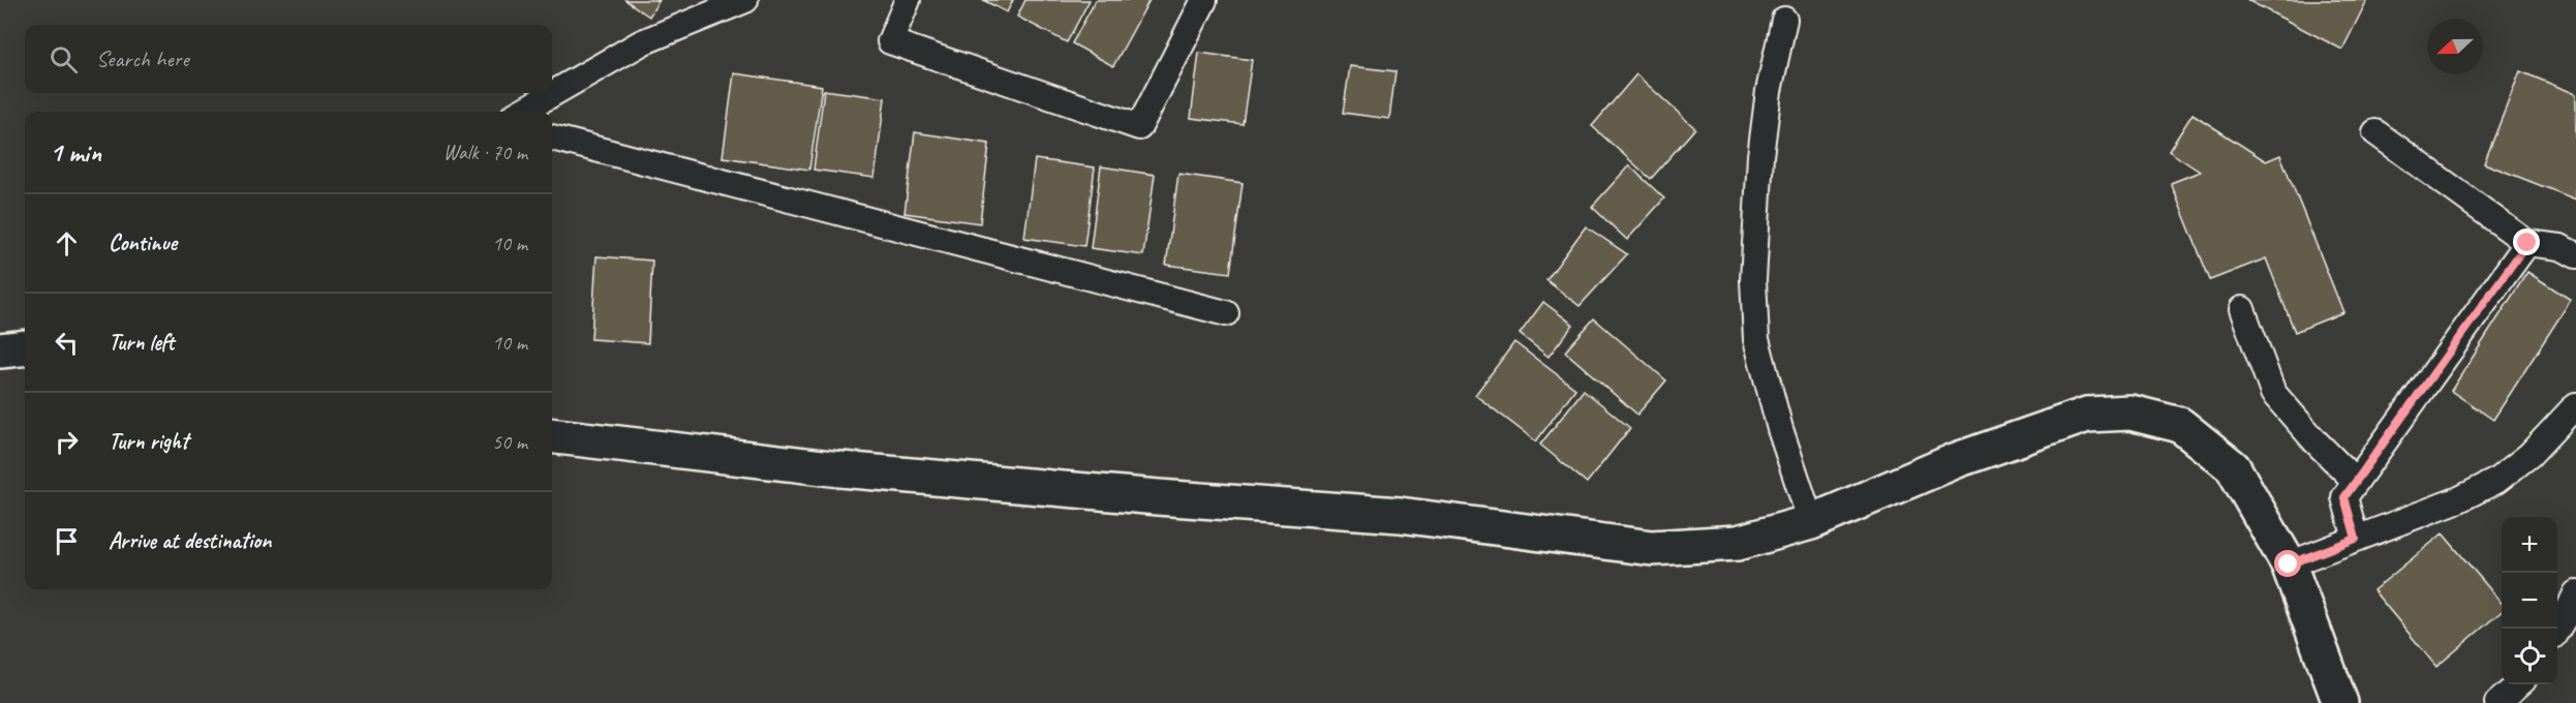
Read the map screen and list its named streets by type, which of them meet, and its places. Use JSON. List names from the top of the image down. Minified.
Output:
{"north":"left","page":{"search":"Search here","heading":["1 min","Walk · 70 m"],"list":[["Continue","10 m"],["Turn left","10 m"],["Turn right","50 m"],"Arrive at destination"],"map_buttons":["+","−"]}}
